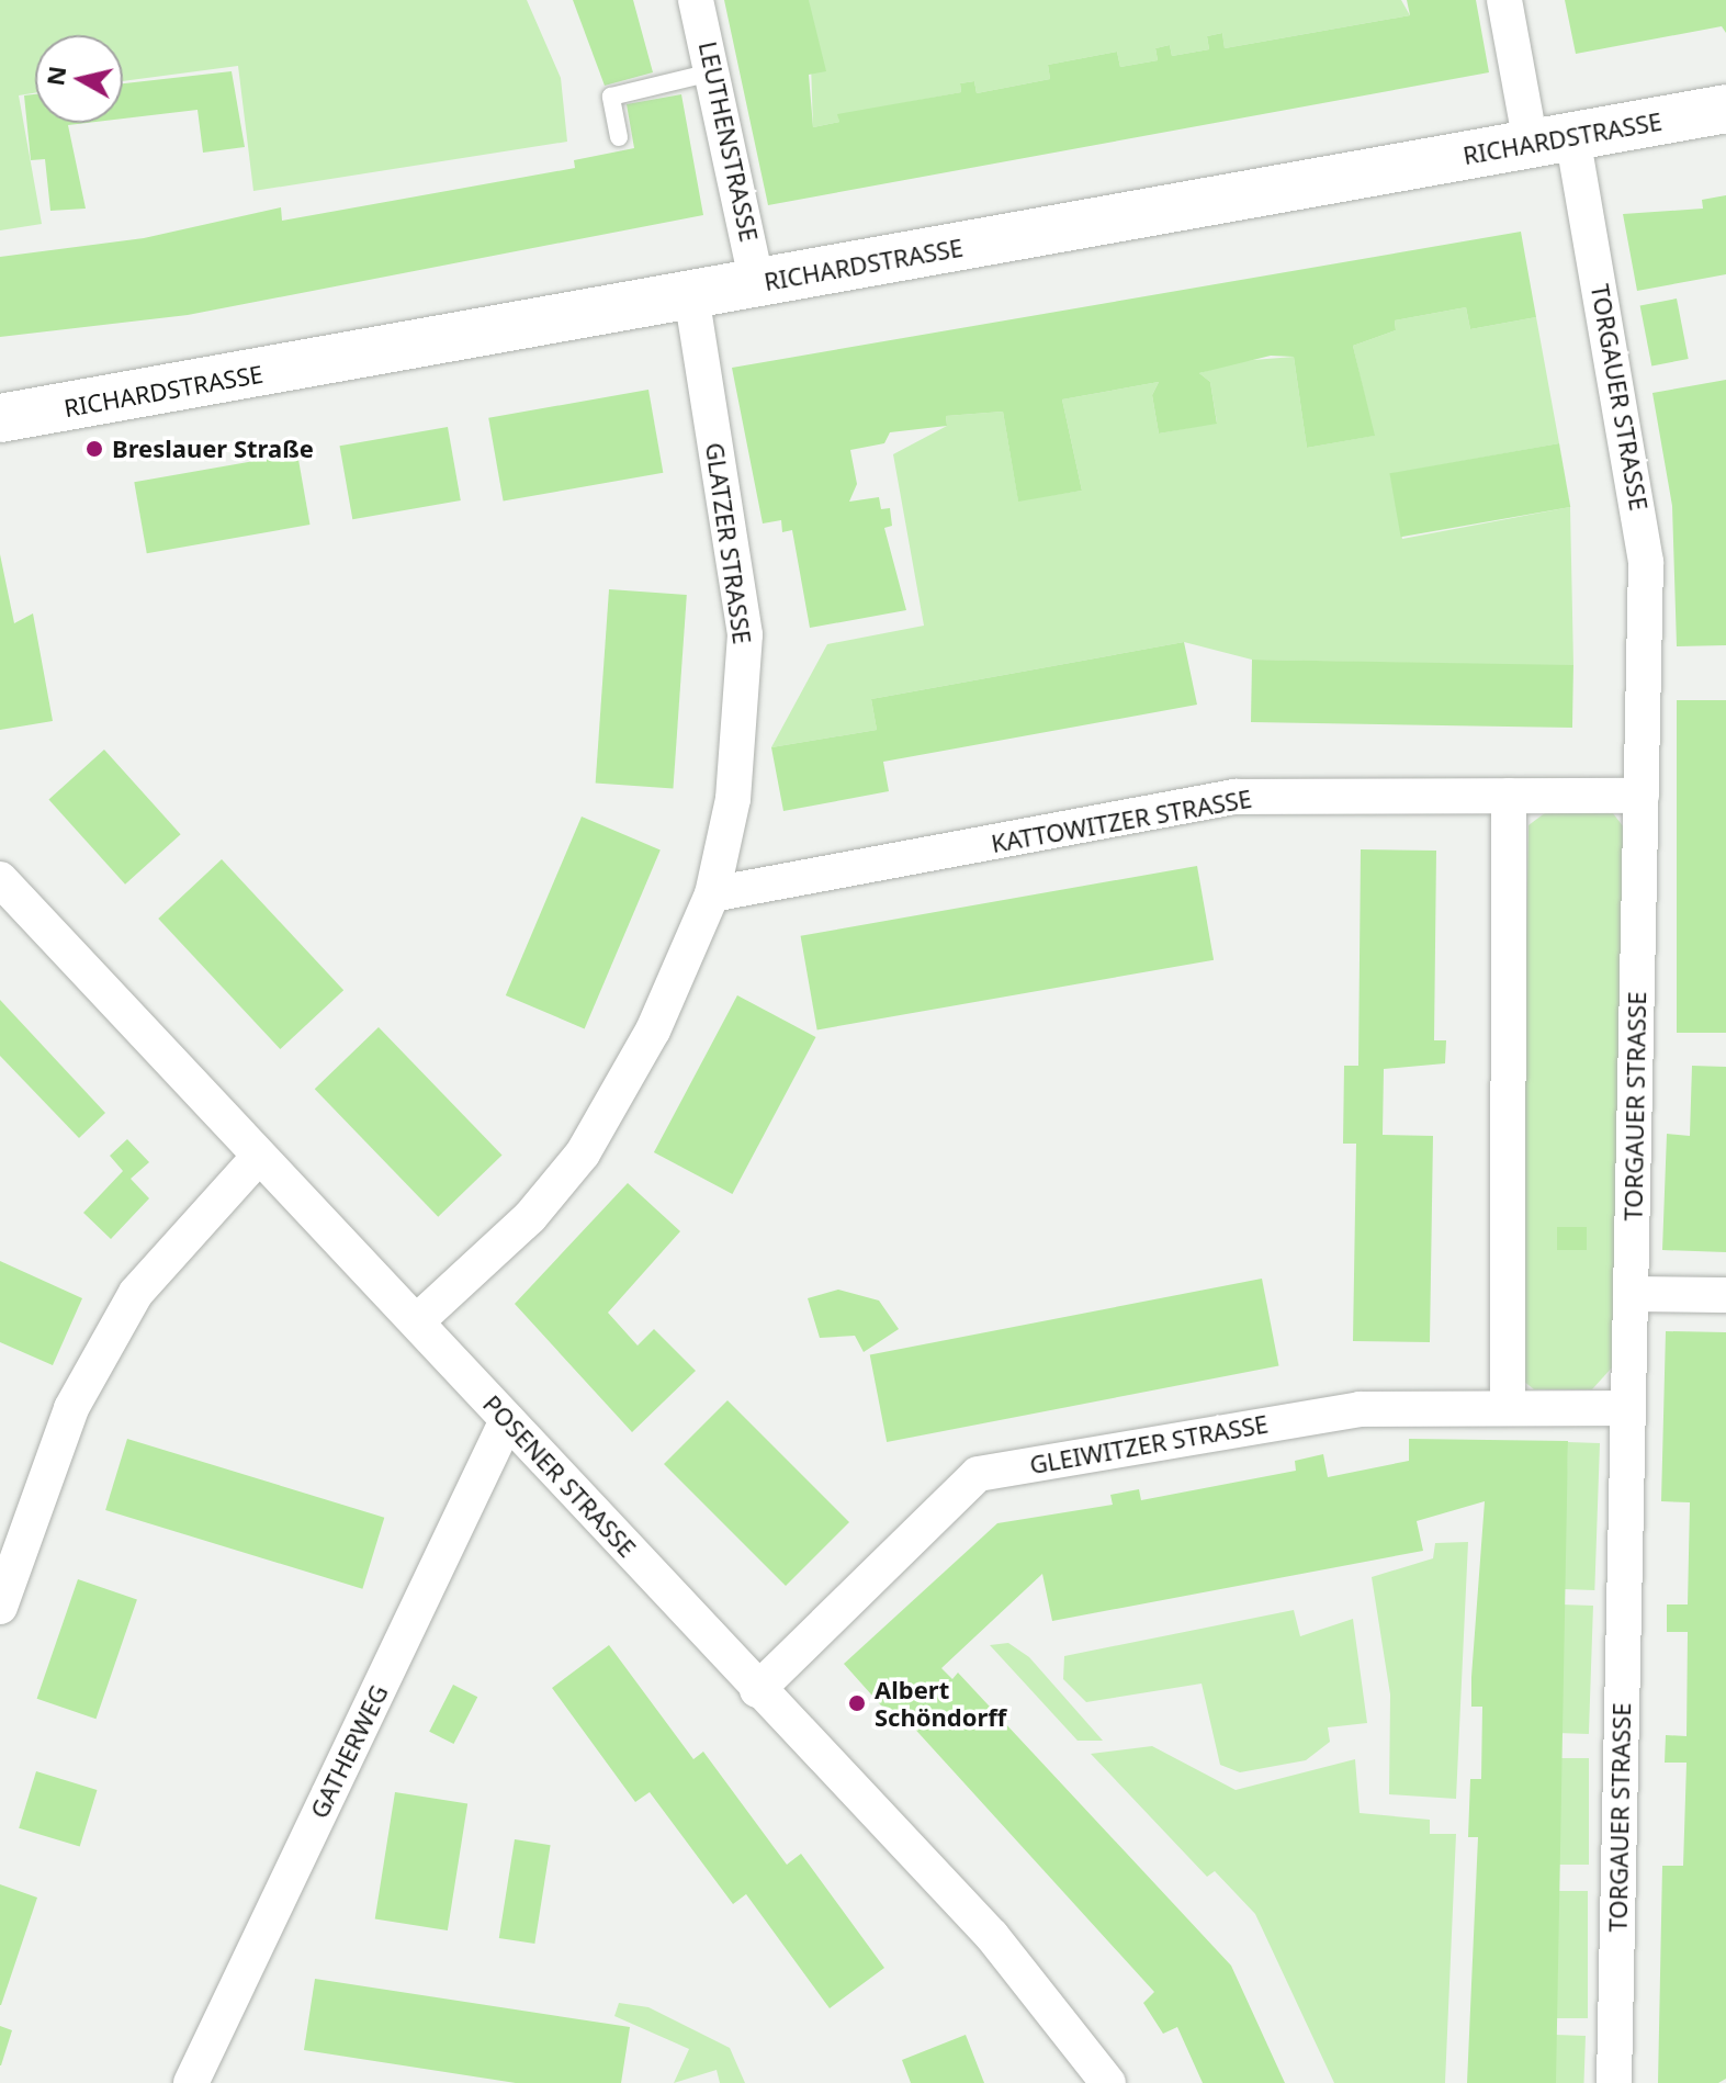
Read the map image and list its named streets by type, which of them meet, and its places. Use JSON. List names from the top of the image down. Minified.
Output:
{"streets":{"street":["RICHARDSTRASSE","LEUTHENSTRASSE","TORGAUER STRASSE","GLATZER STRASSE","KATTOWITZER STRASSE","GLEIWITZER STRASSE","POSENER STRASSE","GATHERWEG"]},"crossings":[["RICHARDSTRASSE","LEUTHENSTRASSE"],["RICHARDSTRASSE","TORGAUER STRASSE"],["RICHARDSTRASSE","GLATZER STRASSE"],["TORGAUER STRASSE","KATTOWITZER STRASSE"],["TORGAUER STRASSE","GLEIWITZER STRASSE"],["GLATZER STRASSE","KATTOWITZER STRASSE"],["GLATZER STRASSE","POSENER STRASSE"],["GLEIWITZER STRASSE","POSENER STRASSE"],["POSENER STRASSE","GATHERWEG"]],"places":["Breslauer Straße","Albert Schöndorff"],"north":"left"}
